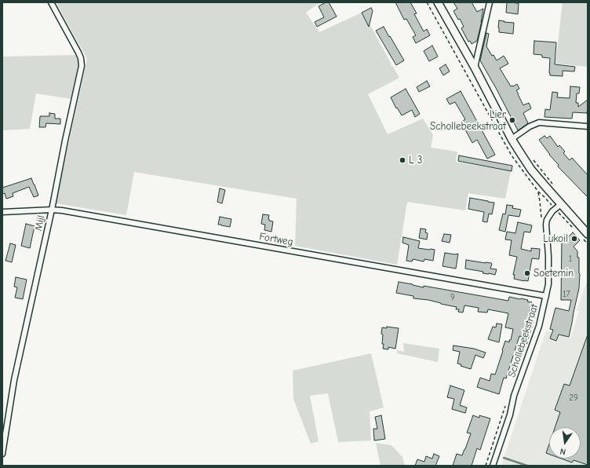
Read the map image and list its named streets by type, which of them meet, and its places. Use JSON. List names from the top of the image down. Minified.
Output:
{"streets":{"street":["Mijl","Fortweg","Schollebeekstraat"]},"crossings":[["Mijl","Fortweg"],["Fortweg","Schollebeekstraat"]],"places":["Lier Schollebeekstraat","L 3","Lukoil","Soetemin"],"house_numbers":["1","17","9","29"],"north":"bottom"}
